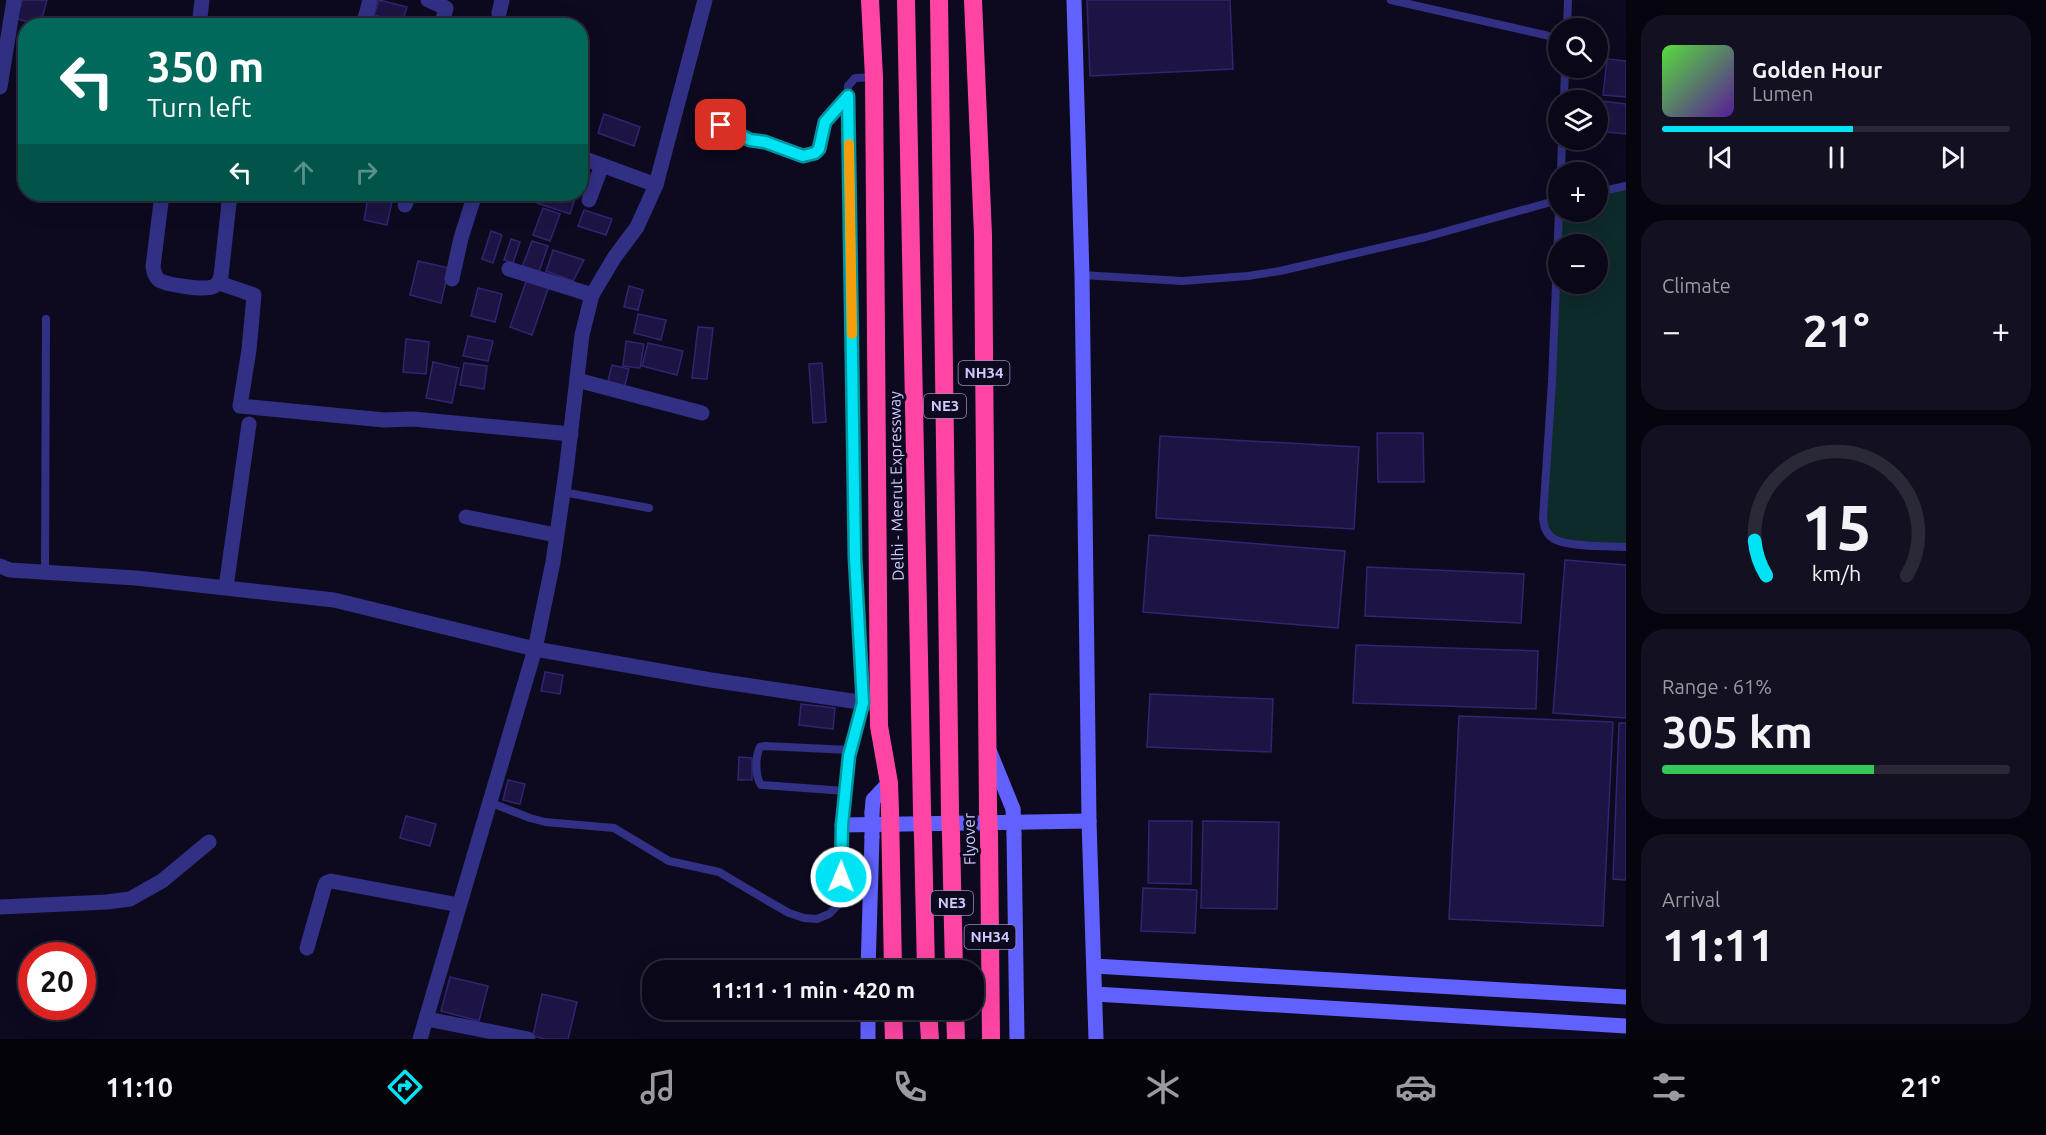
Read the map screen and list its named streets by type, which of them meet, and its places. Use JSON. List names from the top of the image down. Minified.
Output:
{"streets":{"highway":["NH34","NE3","Delhi - Meerut Expressway","Flyover"]},"crossings":[["NH34","Flyover"]],"page":{"map_buttons":["+","−"],"turn":["350 m","Turn left"],"song":["Golden Hour","Lumen"],"tile":["Climate",["Range · 61%","305 km"],["Arrival","11:11"]],"heat":["−","21°","+"],"limit":"20","trip":"11:11 · 1 min · 420 m","tabs":["11:10","21°"],"gauge":["15","km/h"]}}
